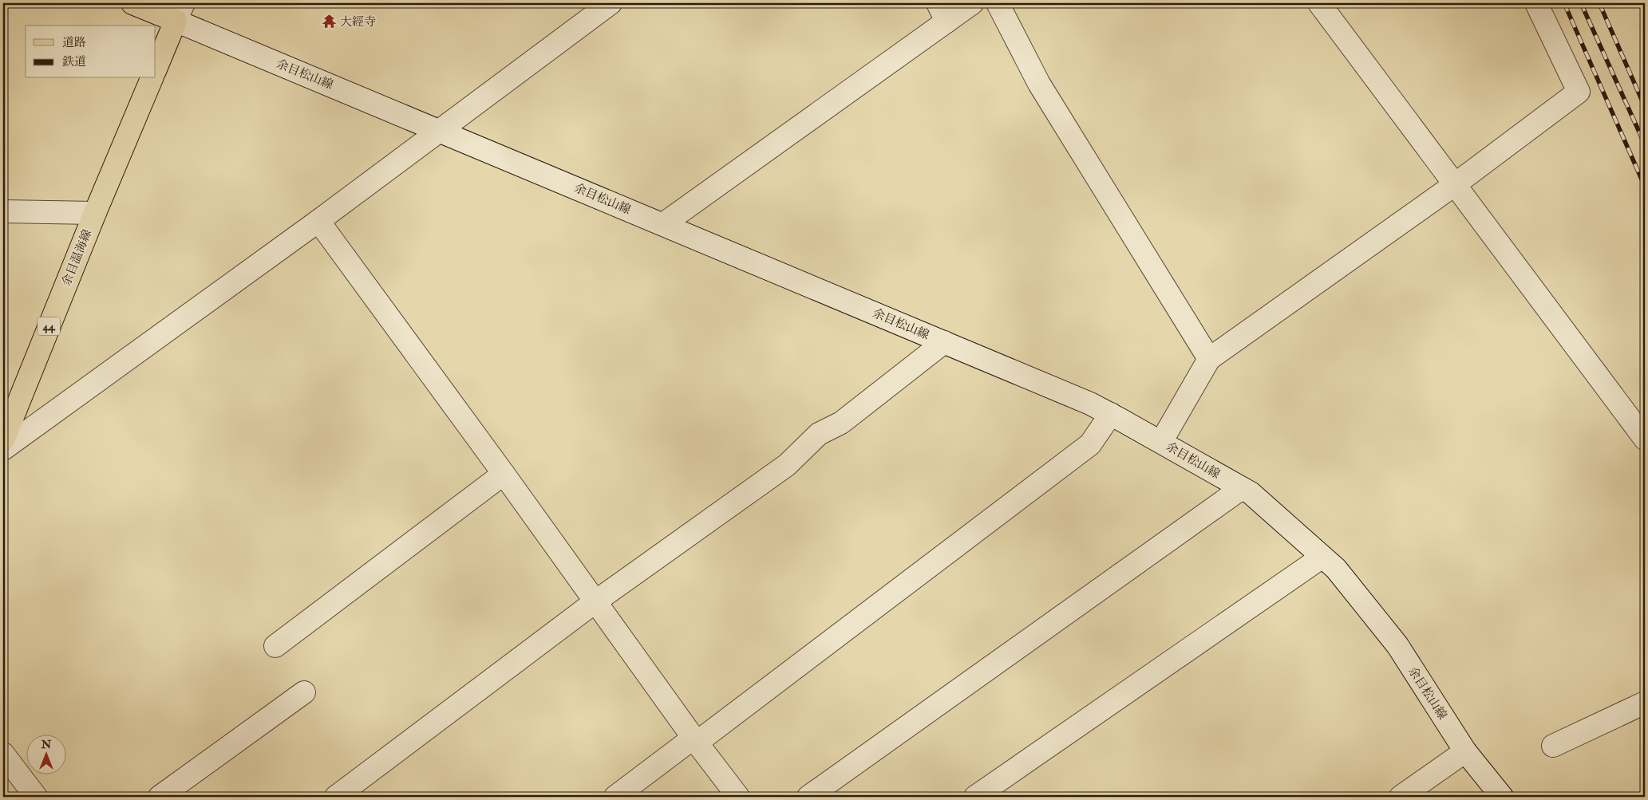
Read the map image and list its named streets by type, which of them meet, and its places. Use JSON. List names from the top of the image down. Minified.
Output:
{"streets":{"main road":["余目温海線","44"],"street":["余目松山線"]},"places":{"temple":["大經寺"]},"legend":["道路","鉄道"],"north":"top"}
